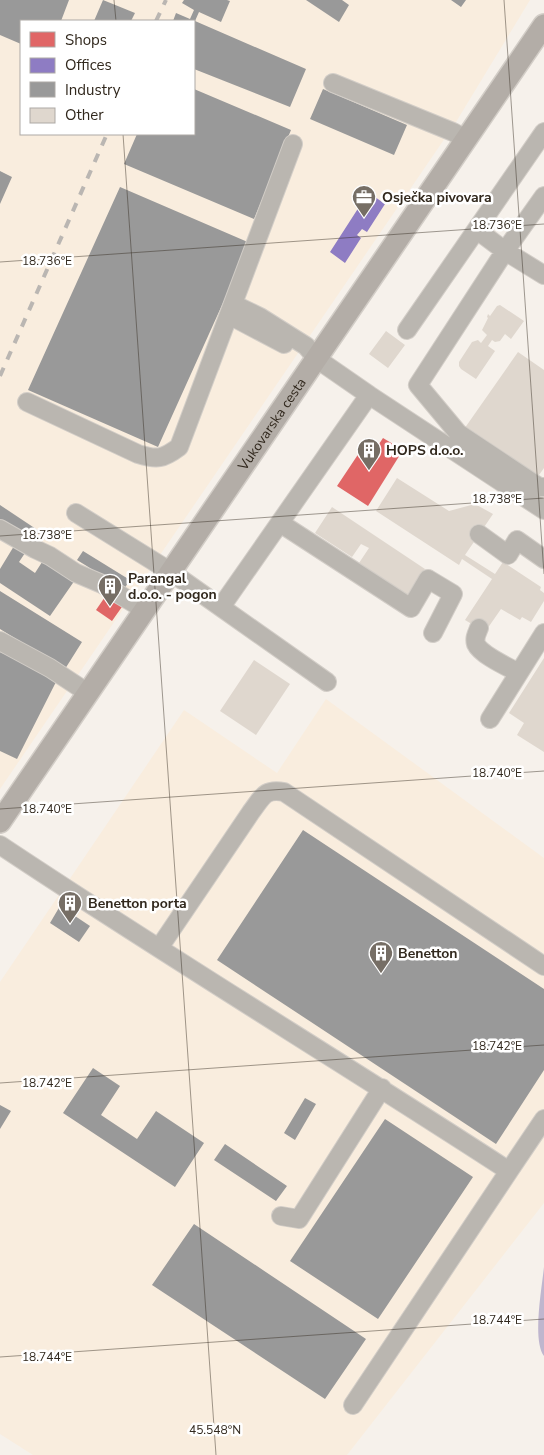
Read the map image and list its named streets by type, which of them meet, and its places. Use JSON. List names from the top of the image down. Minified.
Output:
{"streets":{"main road":["Vukovarska cesta"]},"places":{"office":["Osječka pivovara"],"building":["HOPS d.o.o.","Parangal d.o.o. - pogon","Benetton porta","Benetton"]},"legend":["Shops","Offices","Industry","Other"],"coordinates":["18.736°E","18.738°E","18.740°E","18.742°E","18.744°E","45.548°N"]}
